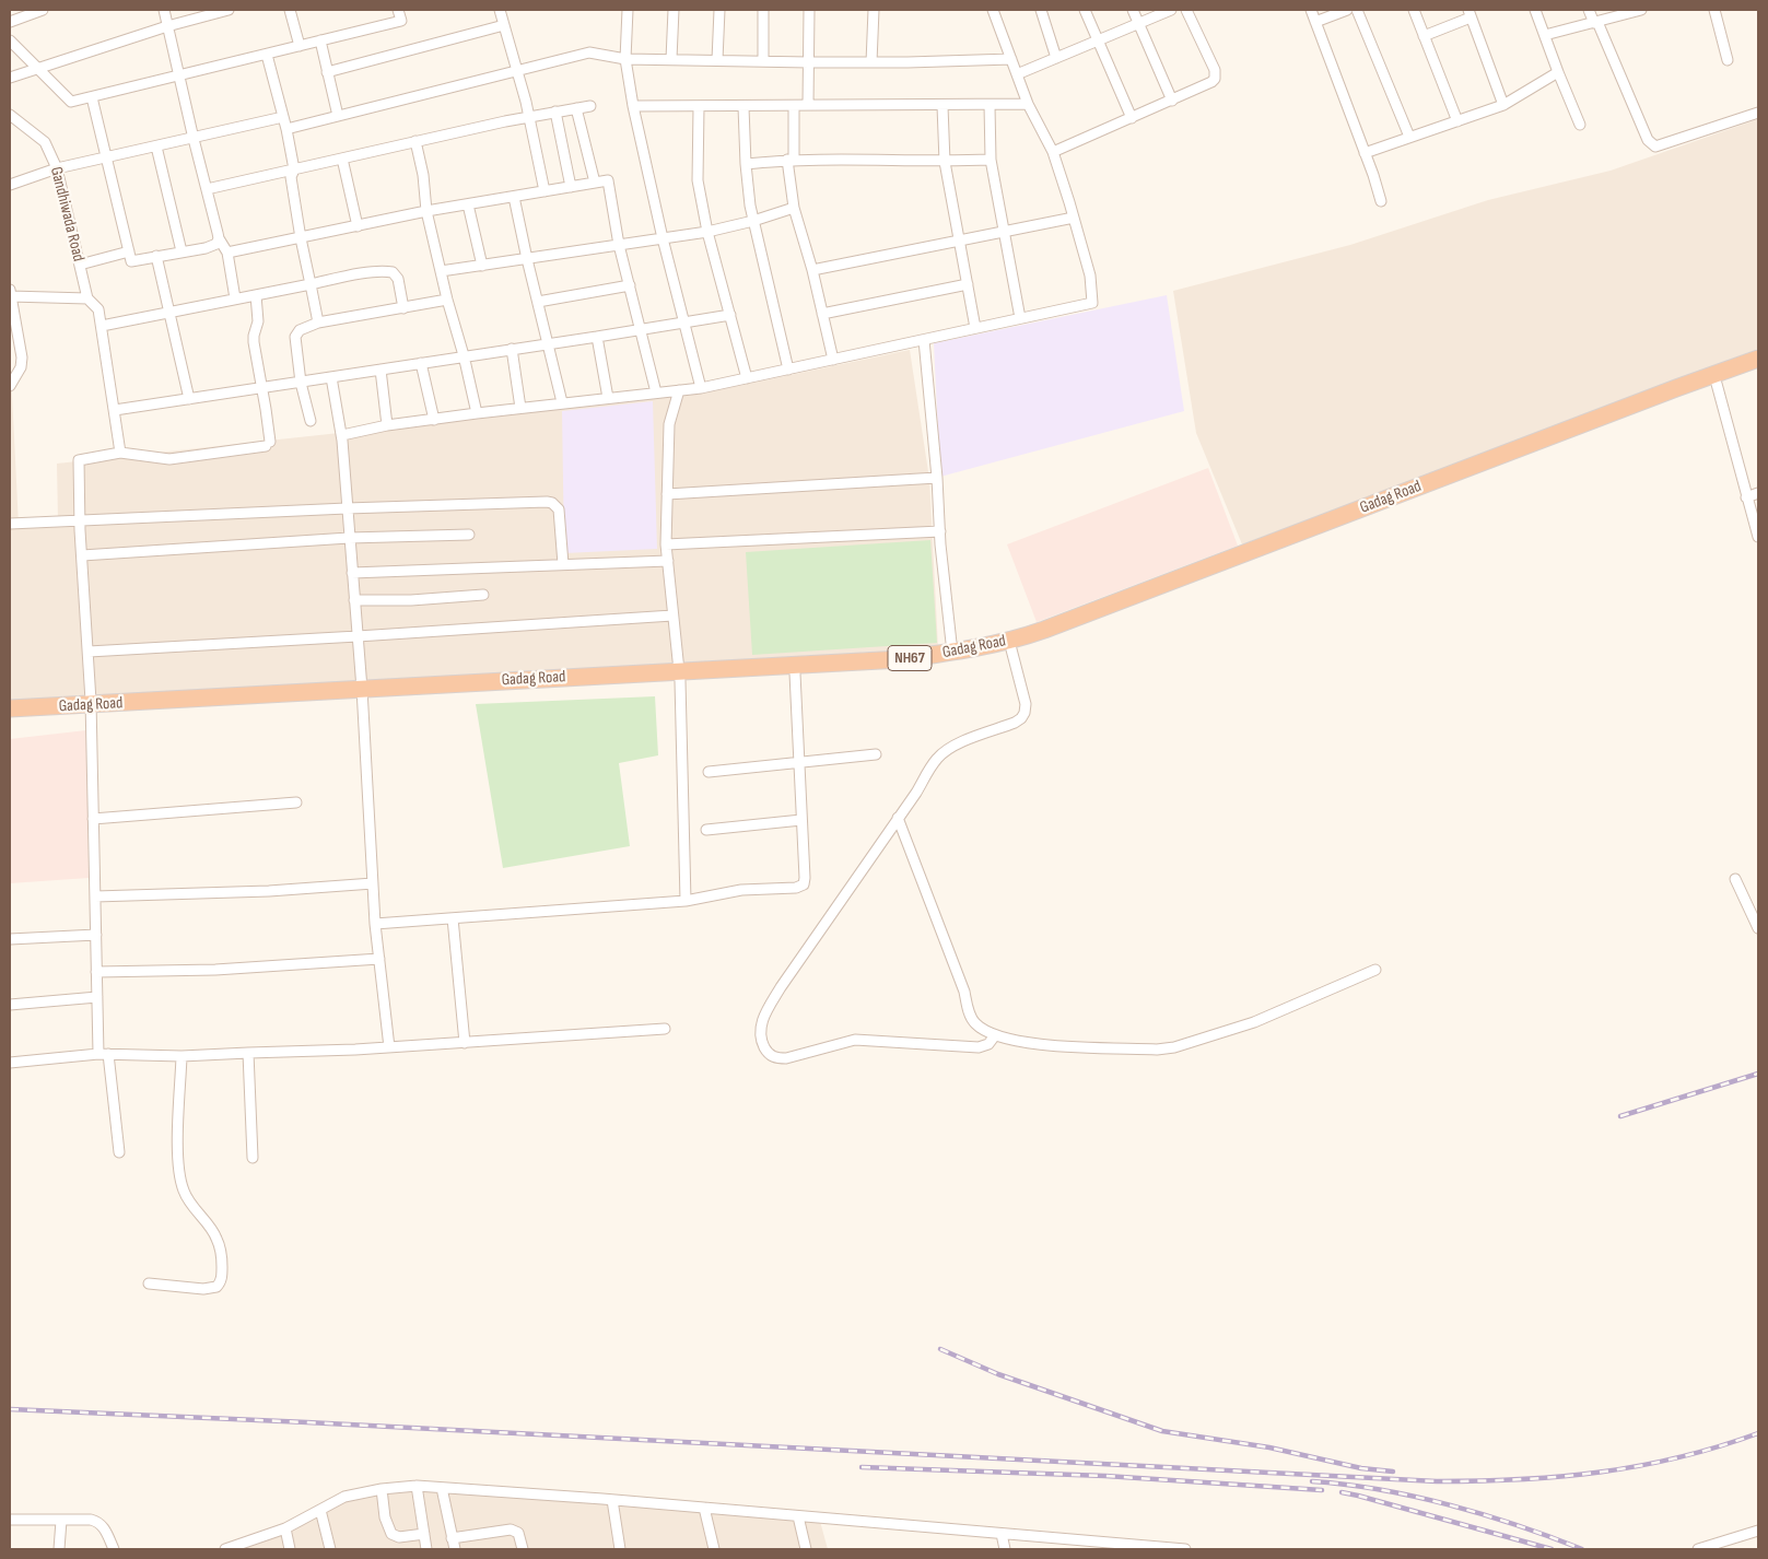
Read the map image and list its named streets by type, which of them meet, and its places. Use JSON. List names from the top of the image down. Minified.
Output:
{"streets":{"highway":["Gadag Road","NH67"],"street":["Gandhiwada Road"]}}
